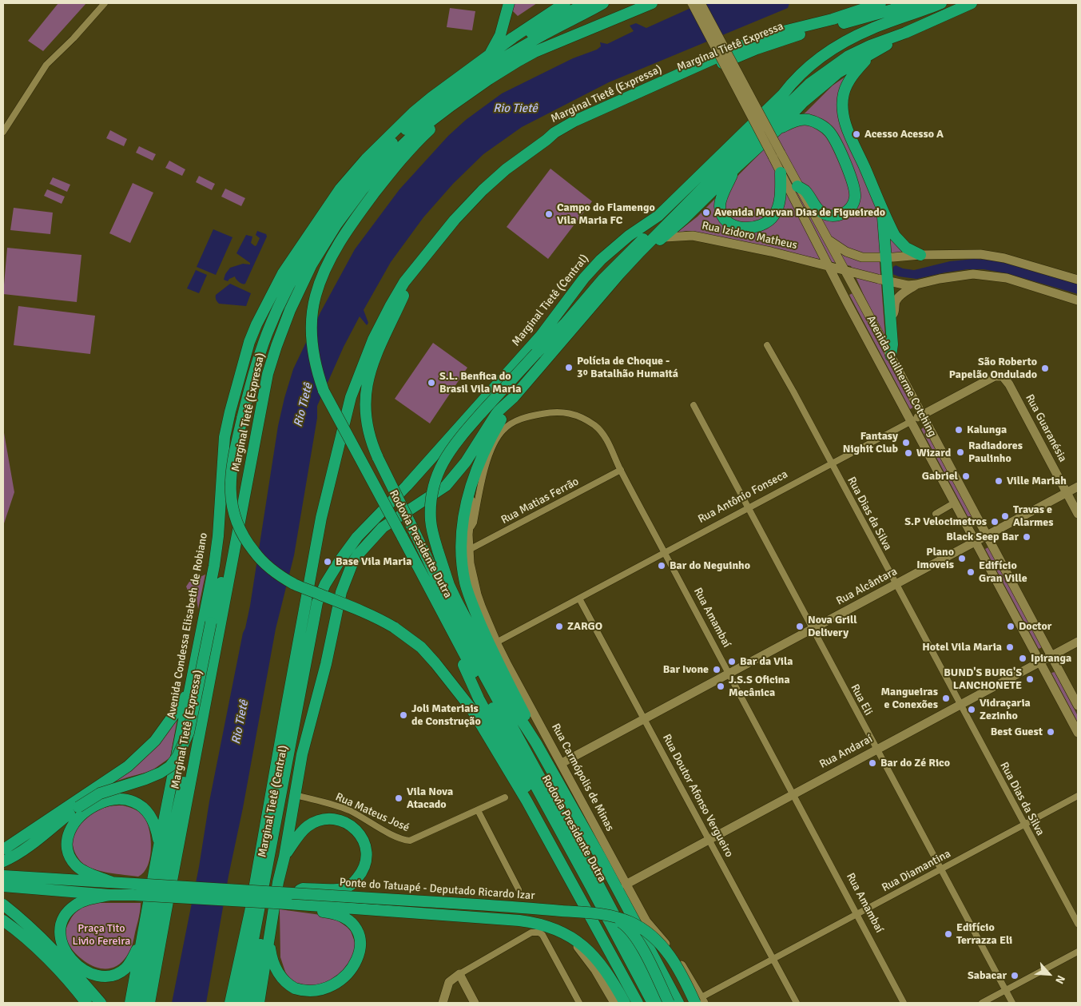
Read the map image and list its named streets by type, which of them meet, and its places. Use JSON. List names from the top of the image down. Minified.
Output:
{"streets":{"highway":["Marginal Tietê Expressa","Marginal Tietê (Expressa)","Marginal Tietê (Central)","Rodovia Presidente Dutra","Avenida Condessa Elisabeth de Robiano","Ponte do Tatuapé - Deputado Ricardo Izar"],"main road":["Rua Izidoro Matheus","Avenida Guilherme Cotching","Rua Guaranésia","Rua Antônio Fonseca","Rua Alcântara","Rua Amambaí","Rua Andaraí","Rua Carmópolis de Minas"],"street":["Rua Matias Ferrão","Rua Dias da Silva","Rua Eli","Rua Doutor Afonso Vergueiro","Rua Mateus José","Rua Diamantina"]},"crossings":[["Marginal Tietê Expressa","Marginal Tietê (Expressa)"],["Marginal Tietê (Expressa)","Rodovia Presidente Dutra"],["Rua Izidoro Matheus","Avenida Guilherme Cotching"],["Avenida Guilherme Cotching","Rua Antônio Fonseca"],["Avenida Guilherme Cotching","Rua Alcântara"],["Avenida Guilherme Cotching","Rua Andaraí"],["Rua Guaranésia","Rua Antônio Fonseca"],["Rua Guaranésia","Rua Alcântara"],["Rua Antônio Fonseca","Rua Dias da Silva"],["Rua Antônio Fonseca","Rua Amambaí"],["Rua Antônio Fonseca","Rua Eli"],["Rua Antônio Fonseca","Rua Carmópolis de Minas"],["Rua Antônio Fonseca","Rua Doutor Afonso Vergueiro"],["Rua Matias Ferrão","Rua Amambaí"],["Rua Matias Ferrão","Rua Carmópolis de Minas"],["Rua Dias da Silva","Rua Alcântara"],["Rua Dias da Silva","Rua Andaraí"],["Rua Dias da Silva","Rua Diamantina"],["Rua Alcântara","Rua Amambaí"],["Rua Alcântara","Rua Eli"],["Rua Alcântara","Rua Carmópolis de Minas"],["Rua Alcântara","Rua Doutor Afonso Vergueiro"],["Rua Amambaí","Rua Andaraí"],["Rua Amambaí","Rua Carmópolis de Minas"],["Rua Amambaí","Rua Diamantina"],["Rua Eli","Rua Andaraí"],["Rua Eli","Rua Diamantina"],["Rua Andaraí","Rua Carmópolis de Minas"],["Rua Andaraí","Rua Doutor Afonso Vergueiro"],["Rua Carmópolis de Minas","Rua Diamantina"],["Rua Carmópolis de Minas","Ponte do Tatuapé - Deputado Ricardo Izar"],["Rua Doutor Afonso Vergueiro","Rua Diamantina"],["Rua Diamantina","Ponte do Tatuapé - Deputado Ricardo Izar"]],"water":["Rio Tietê"],"parks":["Praça Tito Livio Fereira"],"places":["Acesso Acesso A","Avenida Morvan Dias de Figueiredo","Campo do Flamengo Vila Maria FC","Polícia de Choque - 3º Batalhão Humaitá","São Roberto Papelão Ondulado","S.L. Benfica do Brasil Vila Maria","Kalunga","Fantasy Nighit Club","Radiadores Paulinho","Wizard","Gabriel","Ville Mariah","Travas e Alarmes","S.P Velocimetros","Black Seep Bar","Plano Imoveis","Base Vila Maria","Bar do Neguinho","Edifício Gran Ville","ZARGO","Nova Grill Delivery","Doctor","Hotel Vila Maria","Ipiranga","Bar da Vila","Bar Ivone","BUND'S BURG'S LANCHONETE","J.S.S Oficina Mecânica","Mangueiras e Conexões","Vidraçaria Zezinho","Joli Materiais de Construção","Best Guest","Bar do Zé Rico","Vila Nova Atacado","Edifício Terrazza Eli","Sabacar"],"north":"bottom right"}
